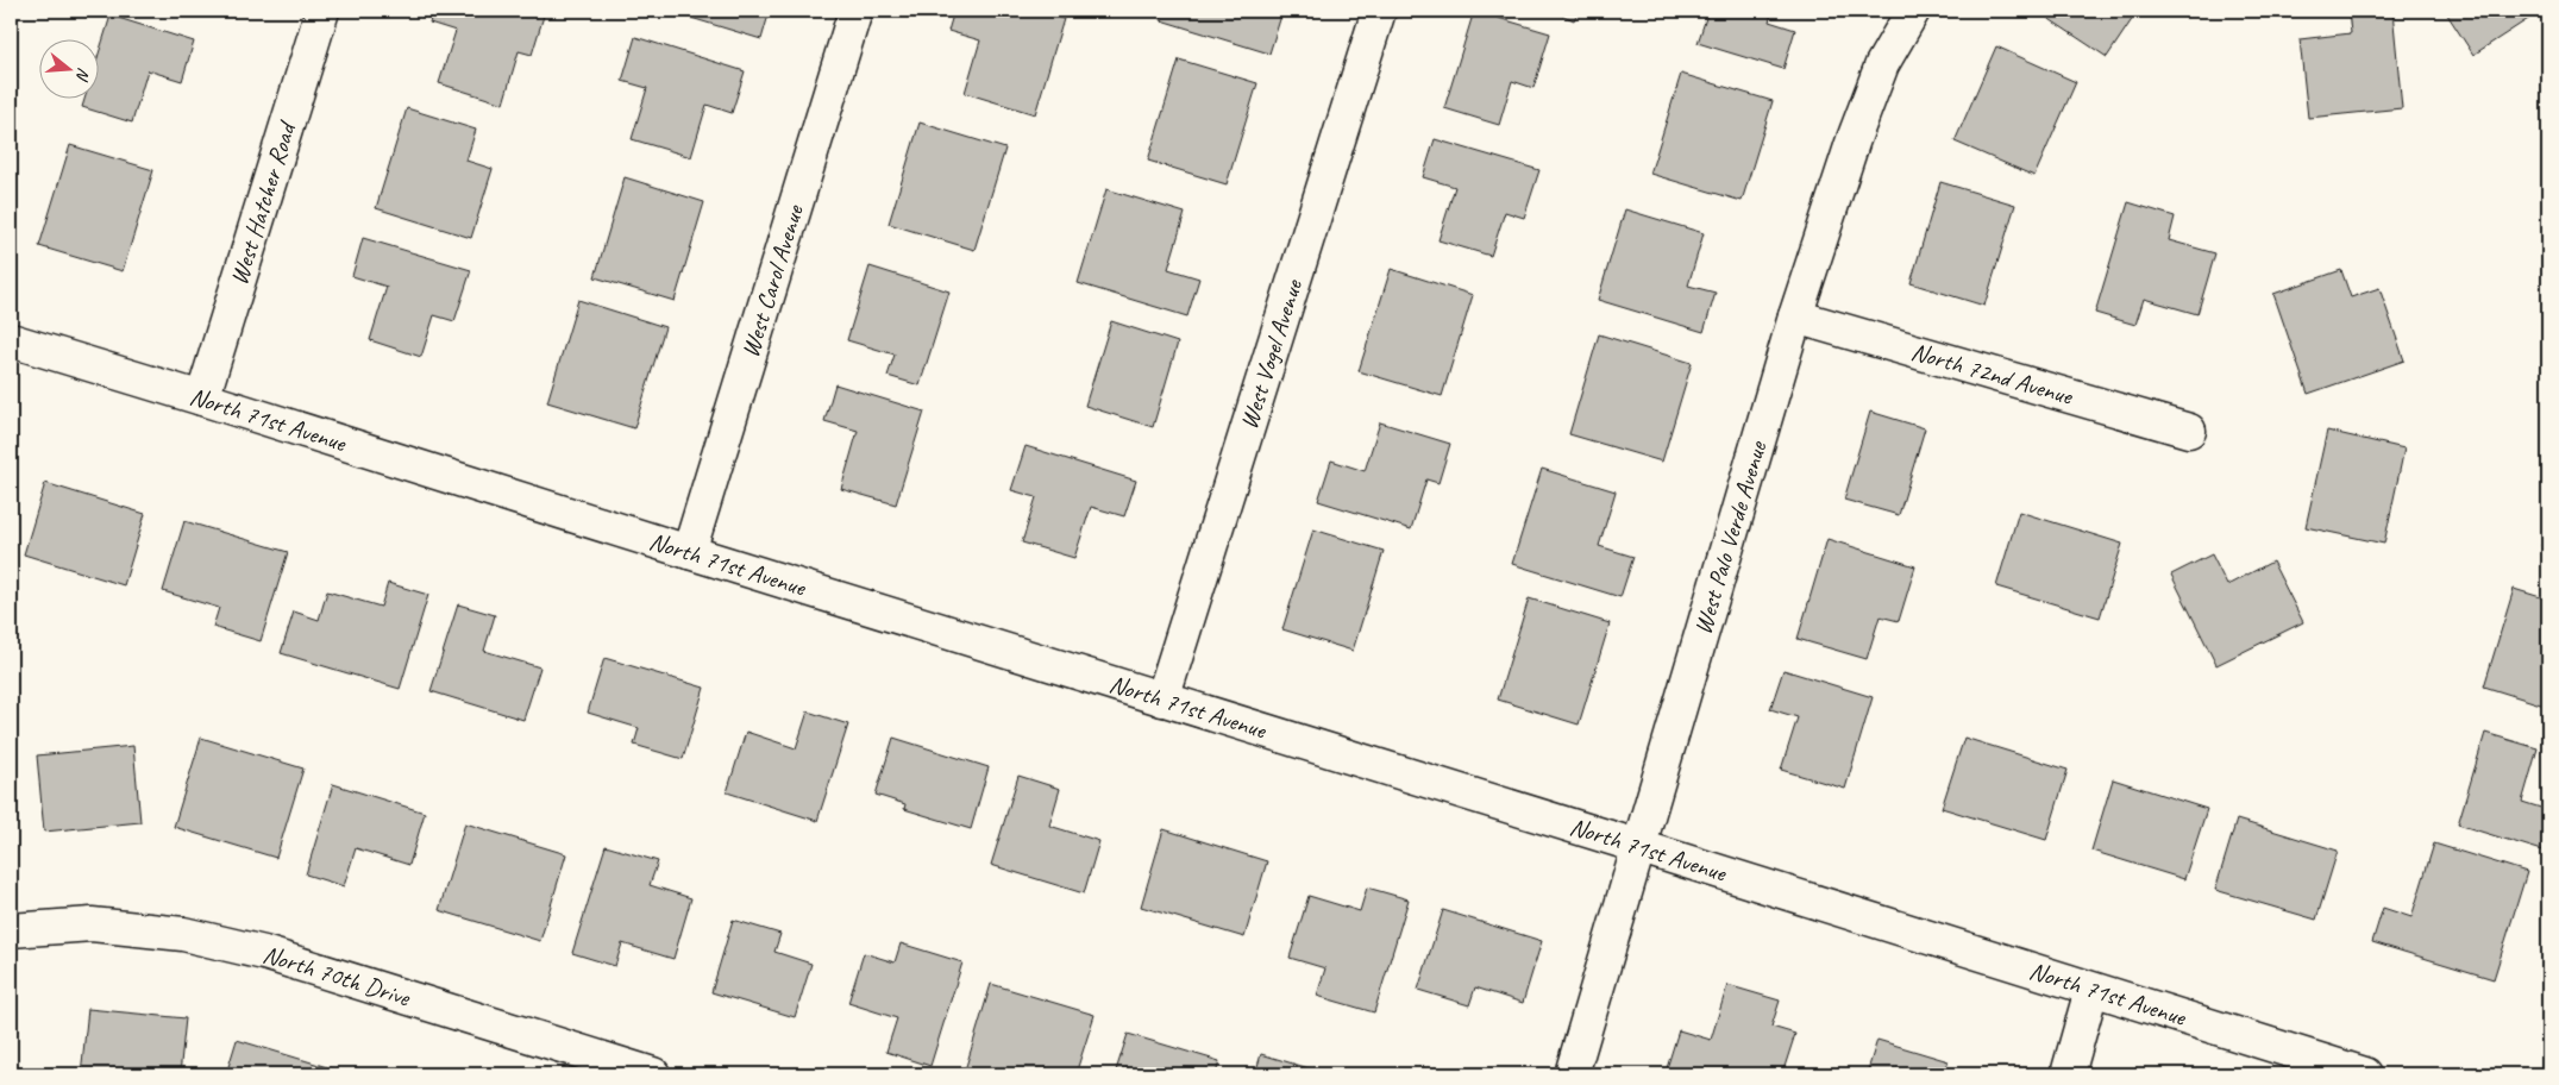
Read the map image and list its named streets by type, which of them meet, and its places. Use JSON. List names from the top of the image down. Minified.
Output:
{"streets":{"street":["West Hatcher Road","West Carol Avenue","West Vogel Avenue","North 72nd Avenue","North 71st Avenue","West Palo Verde Avenue","North 70th Drive"]},"crossings":[["West Hatcher Road","North 71st Avenue"],["West Carol Avenue","North 71st Avenue"],["West Vogel Avenue","North 71st Avenue"],["North 72nd Avenue","West Palo Verde Avenue"],["North 71st Avenue","West Palo Verde Avenue"]],"north":"right"}
